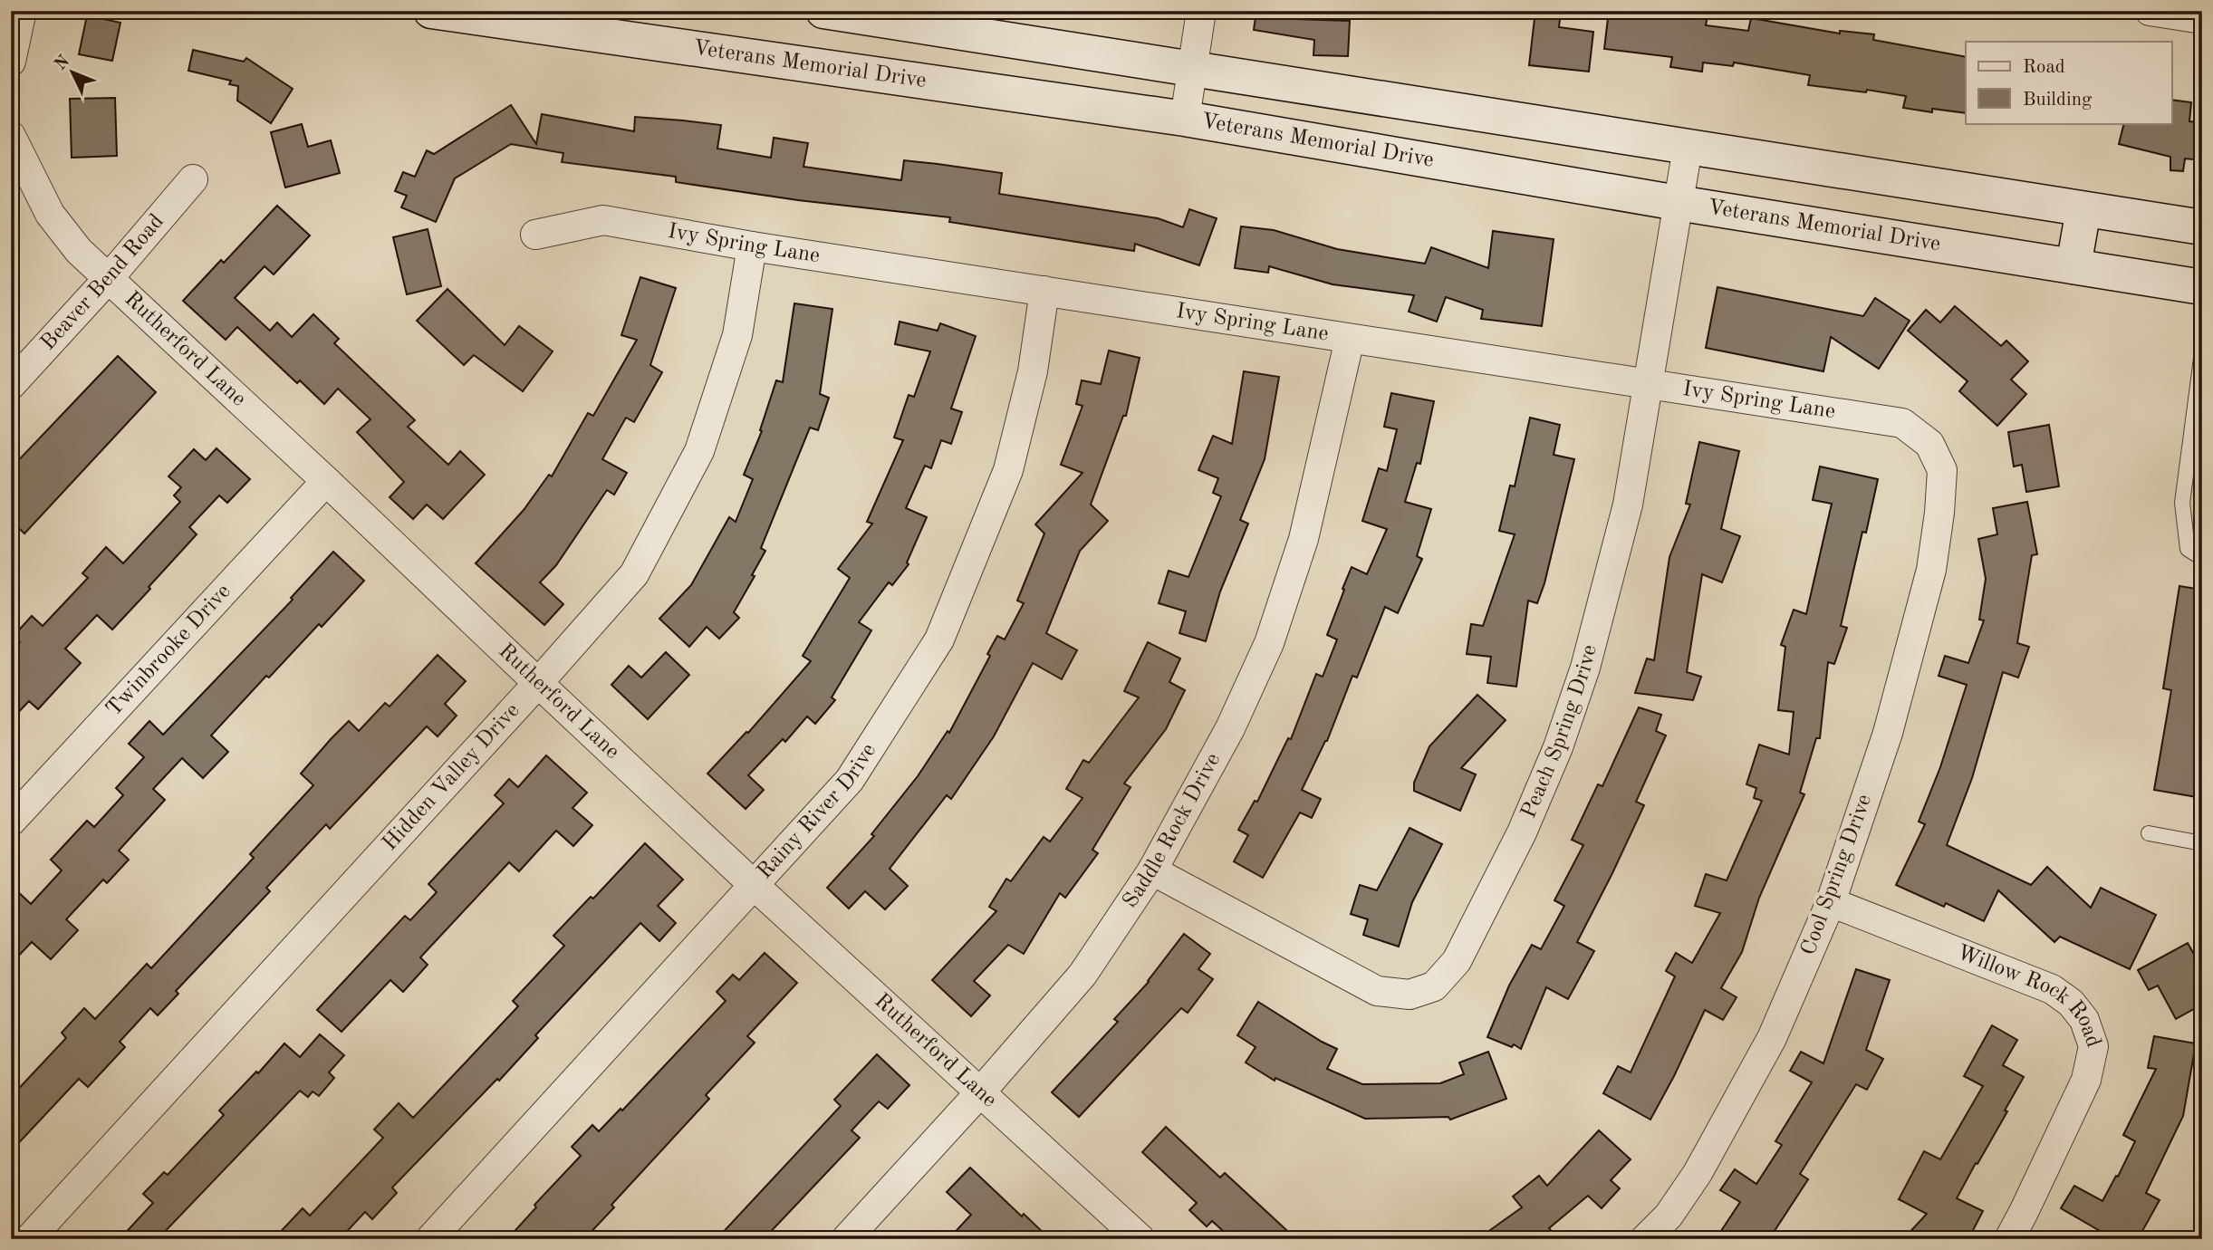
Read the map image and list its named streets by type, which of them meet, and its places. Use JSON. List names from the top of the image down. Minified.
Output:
{"streets":{"main road":["Veterans Memorial Drive"],"street":["Ivy Spring Lane","Beaver Bend Road","Rutherford Lane","Twinbrooke Drive","Peach Spring Drive","Hidden Valley Drive","Rainy River Drive","Saddle Rock Drive","Cool Spring Drive","Willow Rock Road"]},"crossings":[["Veterans Memorial Drive","Peach Spring Drive"],["Ivy Spring Lane","Peach Spring Drive"],["Ivy Spring Lane","Hidden Valley Drive"],["Ivy Spring Lane","Rainy River Drive"],["Ivy Spring Lane","Saddle Rock Drive"],["Ivy Spring Lane","Cool Spring Drive"],["Beaver Bend Road","Rutherford Lane"],["Rutherford Lane","Twinbrooke Drive"],["Rutherford Lane","Hidden Valley Drive"],["Rutherford Lane","Rainy River Drive"],["Rutherford Lane","Saddle Rock Drive"],["Peach Spring Drive","Saddle Rock Drive"],["Cool Spring Drive","Willow Rock Road"]],"legend":["Road","Building"],"north":"top left"}
